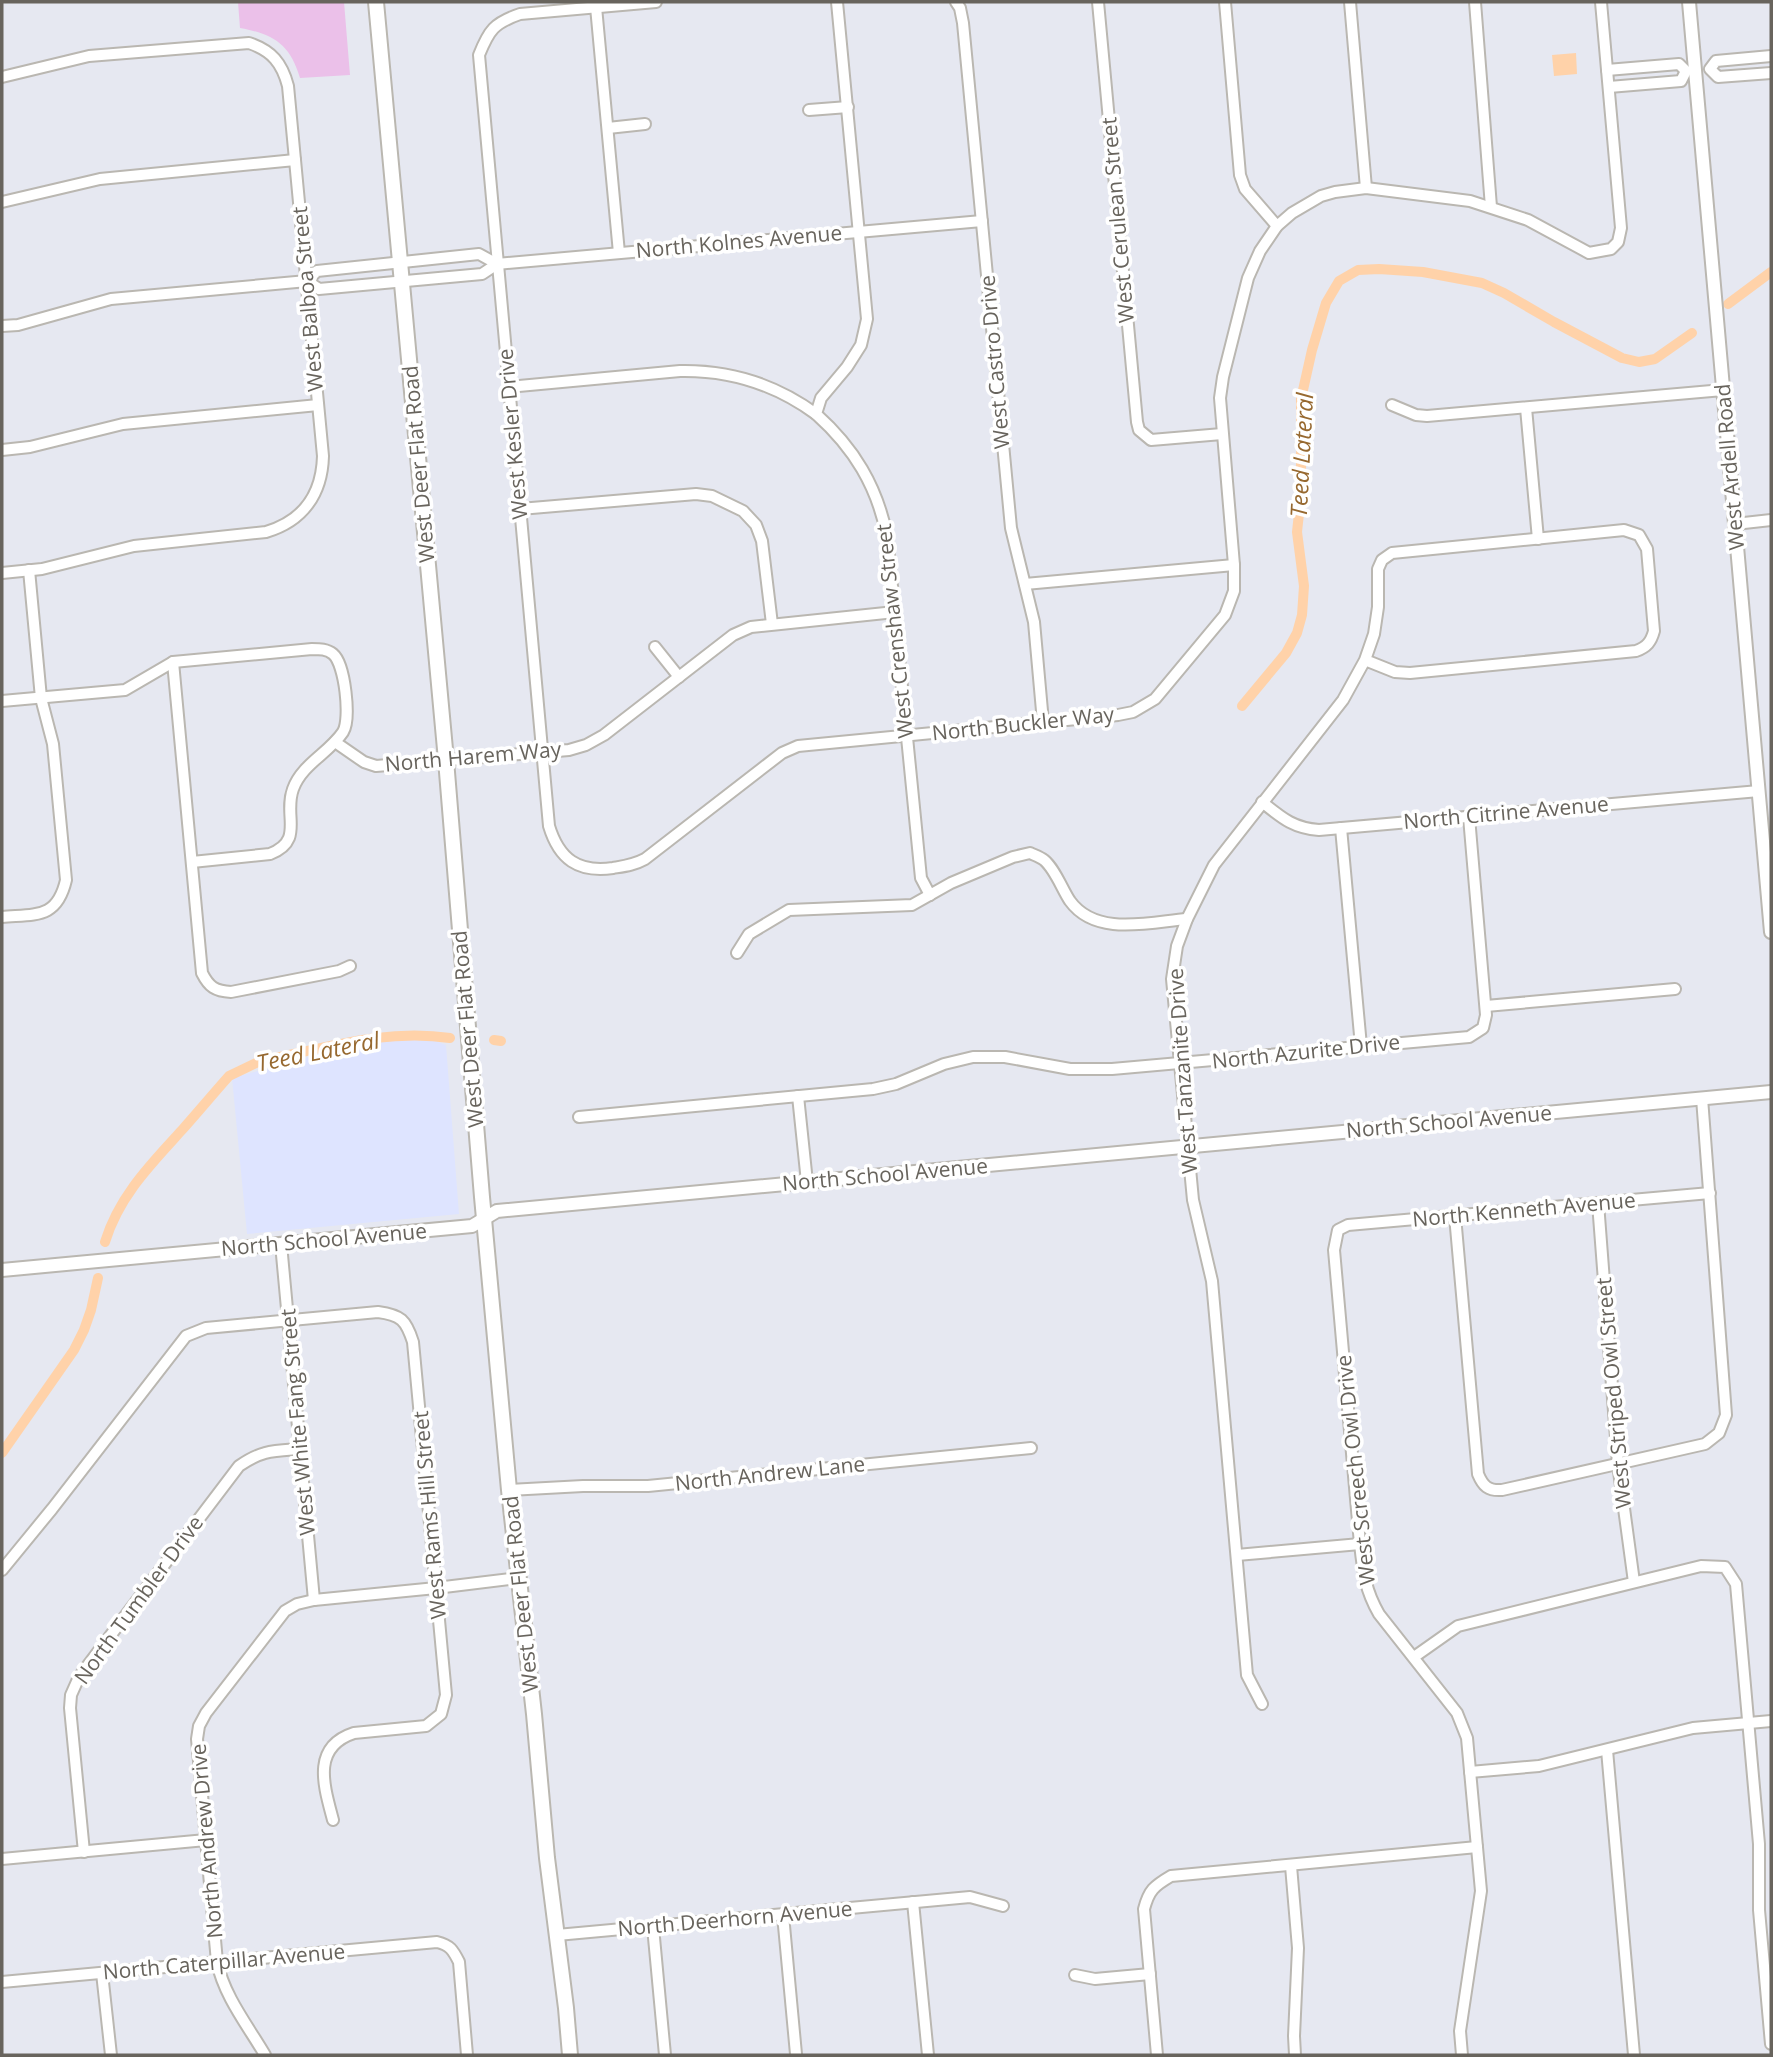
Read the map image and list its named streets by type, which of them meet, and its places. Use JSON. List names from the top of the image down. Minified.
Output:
{"streets":{"main road":["West Deer Flat Road"],"street":["West Cerulean Street","North Kolnes Avenue","West Balboa Street","West Castro Drive","West Kesler Drive","West Ardell Road","West Crenshaw Street","North Buckler Way","North Harem Way","North Citrine Avenue","North Azurite Drive","West Tanzanite Drive","North School Avenue","North Kenneth Avenue","West Striped Owl Street","West White Fang Street","West Screech Owl Drive","North Andrew Lane","West Rams Hill Street","North Tumbler Drive","North Andrew Drive","North Deerhorn Avenue","North Caterpillar Avenue"]},"crossings":[["West Cerulean Street","North Buckler Way"],["North Kolnes Avenue","West Balboa Street"],["North Kolnes Avenue","West Castro Drive"],["North Kolnes Avenue","West Kesler Drive"],["North Kolnes Avenue","West Deer Flat Road"],["West Castro Drive","North Buckler Way"],["West Kesler Drive","West Crenshaw Street"],["West Kesler Drive","North Buckler Way"],["West Kesler Drive","North Harem Way"],["West Deer Flat Road","North Harem Way"],["West Deer Flat Road","North School Avenue"],["West Deer Flat Road","North Andrew Lane"],["West Deer Flat Road","North Andrew Drive"],["West Deer Flat Road","North Deerhorn Avenue"],["West Ardell Road","North Citrine Avenue"],["West Crenshaw Street","North Buckler Way"],["West Crenshaw Street","North Harem Way"],["North Citrine Avenue","West Tanzanite Drive"],["North Azurite Drive","West Tanzanite Drive"],["West Tanzanite Drive","North School Avenue"],["North School Avenue","West White Fang Street"],["North Kenneth Avenue","West Striped Owl Street"],["North Kenneth Avenue","West Screech Owl Drive"],["West White Fang Street","West Rams Hill Street"],["West White Fang Street","North Tumbler Drive"],["West White Fang Street","North Andrew Drive"],["West Rams Hill Street","North Andrew Drive"],["North Andrew Drive","North Caterpillar Avenue"]],"water":["Teed Lateral"]}
